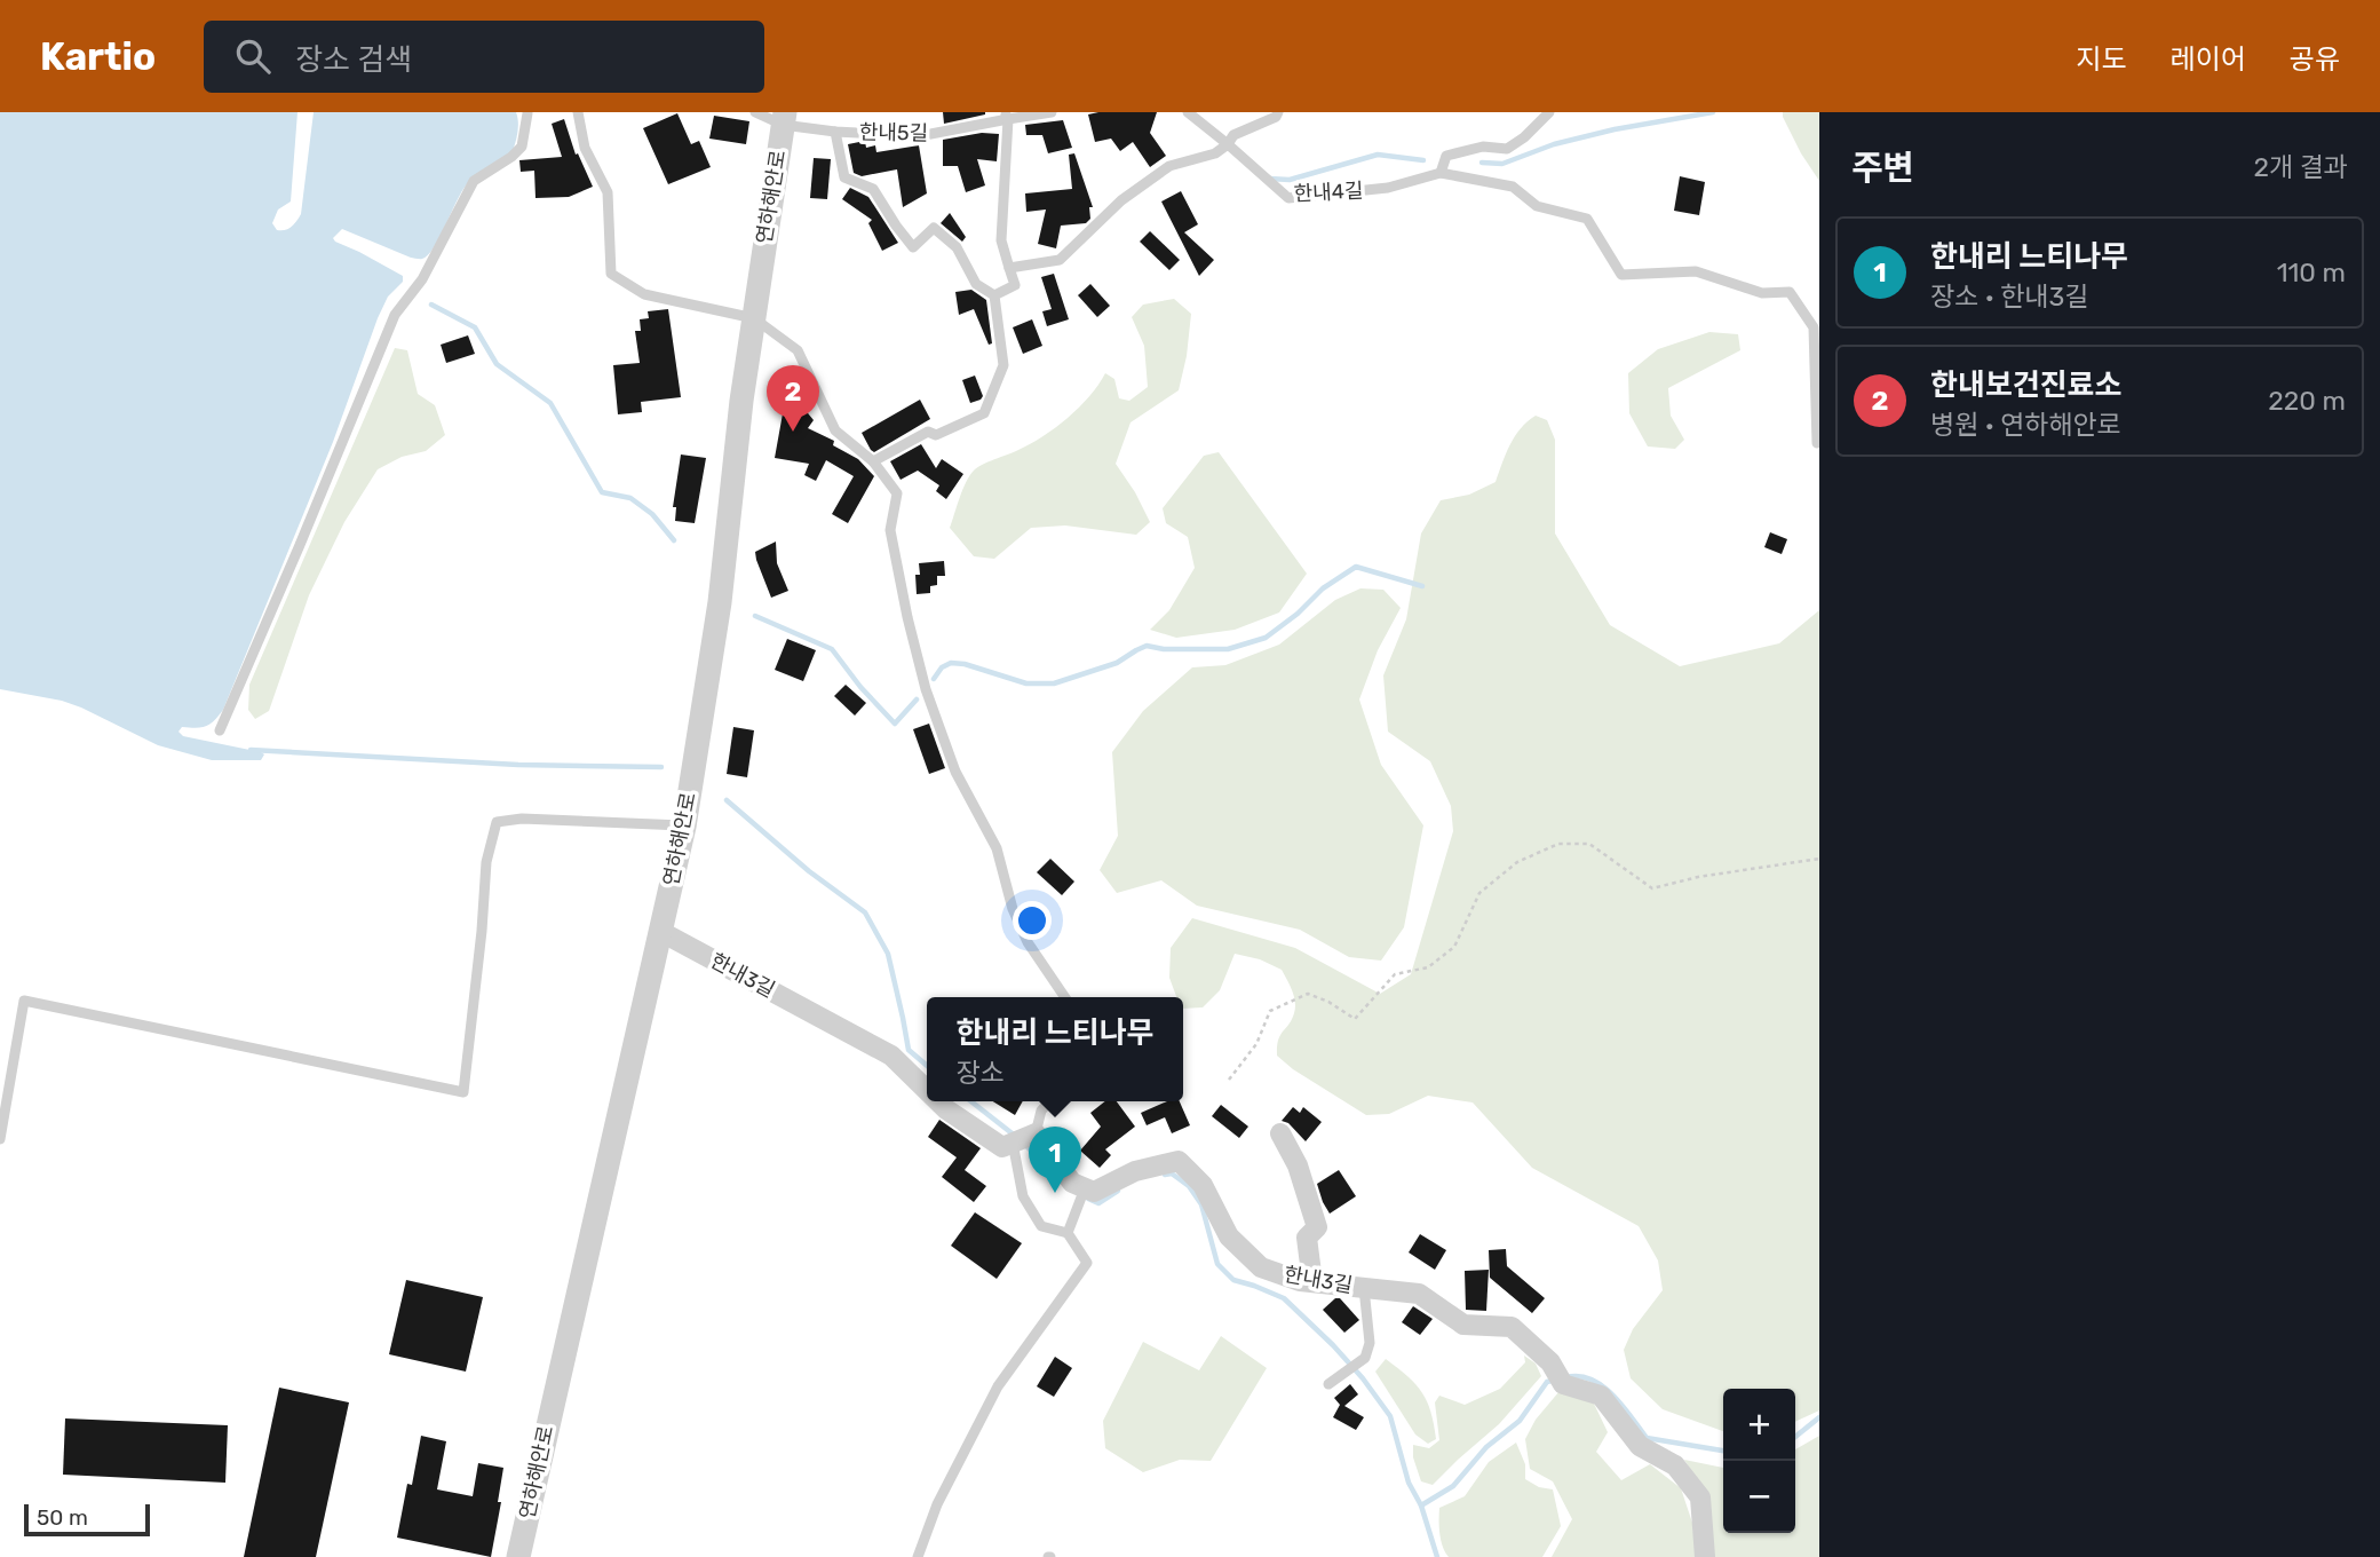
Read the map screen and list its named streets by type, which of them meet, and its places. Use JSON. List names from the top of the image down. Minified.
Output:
{"streets":{"street":["연하해안로","한내3길"],"lane":["한내5길","한내4길"]},"crossings":[["한내5길","연하해안로"],["연하해안로","한내3길"]],"scale_bar":"50 m","page":{"header":"Kartio","search":"장소 검색","nav":["지도","레이어","공유"],"heading":["주변","2개 결과"],"list":[{"mark":"1","name":"한내리 느티나무","note":"장소 · 한내3길","value":"110 m"},{"mark":"2","name":"한내보건진료소","note":"병원 · 연하해안로","value":"220 m"}],"pins":["2","1"],"popup":["한내리 느티나무","장소"],"map_buttons":["+","−"],"scale":"50 m"}}
